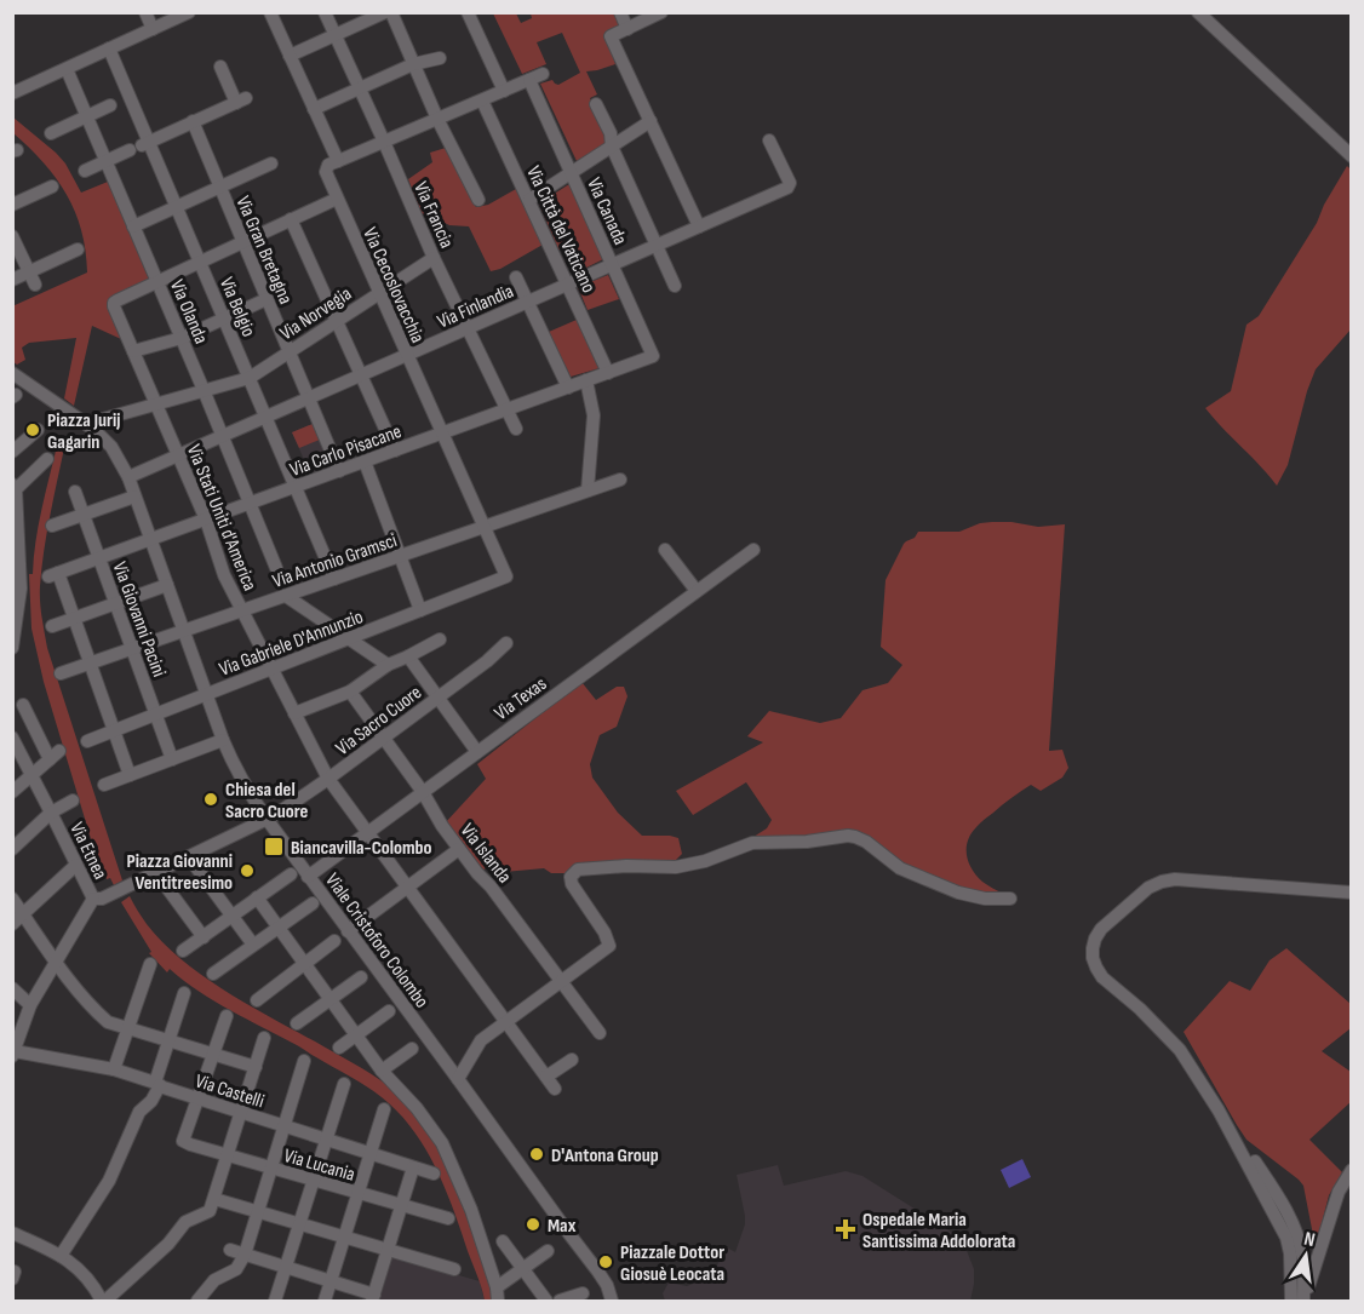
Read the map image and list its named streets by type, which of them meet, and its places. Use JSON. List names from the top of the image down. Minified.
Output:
{"streets":{"street":["Via Canada","Via Francia","Via Città del Vaticano","Via Gran Bretagna","Via Cecoslovacchia","Via Finlandia","Via Belgio","Via Olanda","Via Norvegia","Via Carlo Pisacane","Via Stati Uniti d'America","Via Antonio Gramsci","Via Giovanni Pacini","Via Gabriele D'Annunzio","Via Texas","Via Sacro Cuore","Via Etnea","Via Islanda","Viale Cristoforo Colombo","Via Castelli","Via Lucania"]},"crossings":[["Via Canada","Via Finlandia"],["Via Canada","Via Carlo Pisacane"],["Via Francia","Via Finlandia"],["Via Francia","Via Norvegia"],["Via Francia","Via Carlo Pisacane"],["Via Città del Vaticano","Via Finlandia"],["Via Città del Vaticano","Via Carlo Pisacane"],["Via Gran Bretagna","Via Finlandia"],["Via Gran Bretagna","Via Norvegia"],["Via Gran Bretagna","Via Carlo Pisacane"],["Via Cecoslovacchia","Via Finlandia"],["Via Cecoslovacchia","Via Norvegia"],["Via Cecoslovacchia","Via Carlo Pisacane"],["Via Cecoslovacchia","Via Antonio Gramsci"],["Via Cecoslovacchia","Via Gabriele D'Annunzio"],["Via Finlandia","Via Belgio"],["Via Finlandia","Via Olanda"],["Via Finlandia","Via Stati Uniti d'America"],["Via Finlandia","Viale Cristoforo Colombo"],["Via Belgio","Via Norvegia"],["Via Belgio","Via Carlo Pisacane"],["Via Belgio","Via Antonio Gramsci"],["Via Olanda","Via Norvegia"],["Via Olanda","Via Carlo Pisacane"],["Via Olanda","Via Stati Uniti d'America"],["Via Norvegia","Via Stati Uniti d'America"],["Via Norvegia","Viale Cristoforo Colombo"],["Via Carlo Pisacane","Via Stati Uniti d'America"],["Via Carlo Pisacane","Via Giovanni Pacini"],["Via Carlo Pisacane","Viale Cristoforo Colombo"],["Via Stati Uniti d'America","Via Antonio Gramsci"],["Via Stati Uniti d'America","Via Gabriele D'Annunzio"],["Via Stati Uniti d'America","Via Texas"],["Via Stati Uniti d'America","Via Sacro Cuore"],["Via Antonio Gramsci","Via Giovanni Pacini"],["Via Antonio Gramsci","Viale Cristoforo Colombo"],["Via Giovanni Pacini","Via Gabriele D'Annunzio"],["Via Gabriele D'Annunzio","Viale Cristoforo Colombo"],["Via Texas","Via Islanda"],["Via Texas","Viale Cristoforo Colombo"],["Via Sacro Cuore","Via Etnea"],["Via Sacro Cuore","Via Islanda"],["Via Sacro Cuore","Viale Cristoforo Colombo"],["Via Etnea","Via Castelli"],["Via Castelli","Via Lucania"]],"places":{"other":["Piazza Jurij Gagarin","Chiesa del Sacro Cuore","Piazza Giovanni Ventitreesimo","D'Antona Group","Max","Piazzale Dottor Giosuè Leocata"],"transit":["Biancavilla-Colombo"],"health":["Ospedale Maria Santissima Addolorata"]},"north":"top"}
